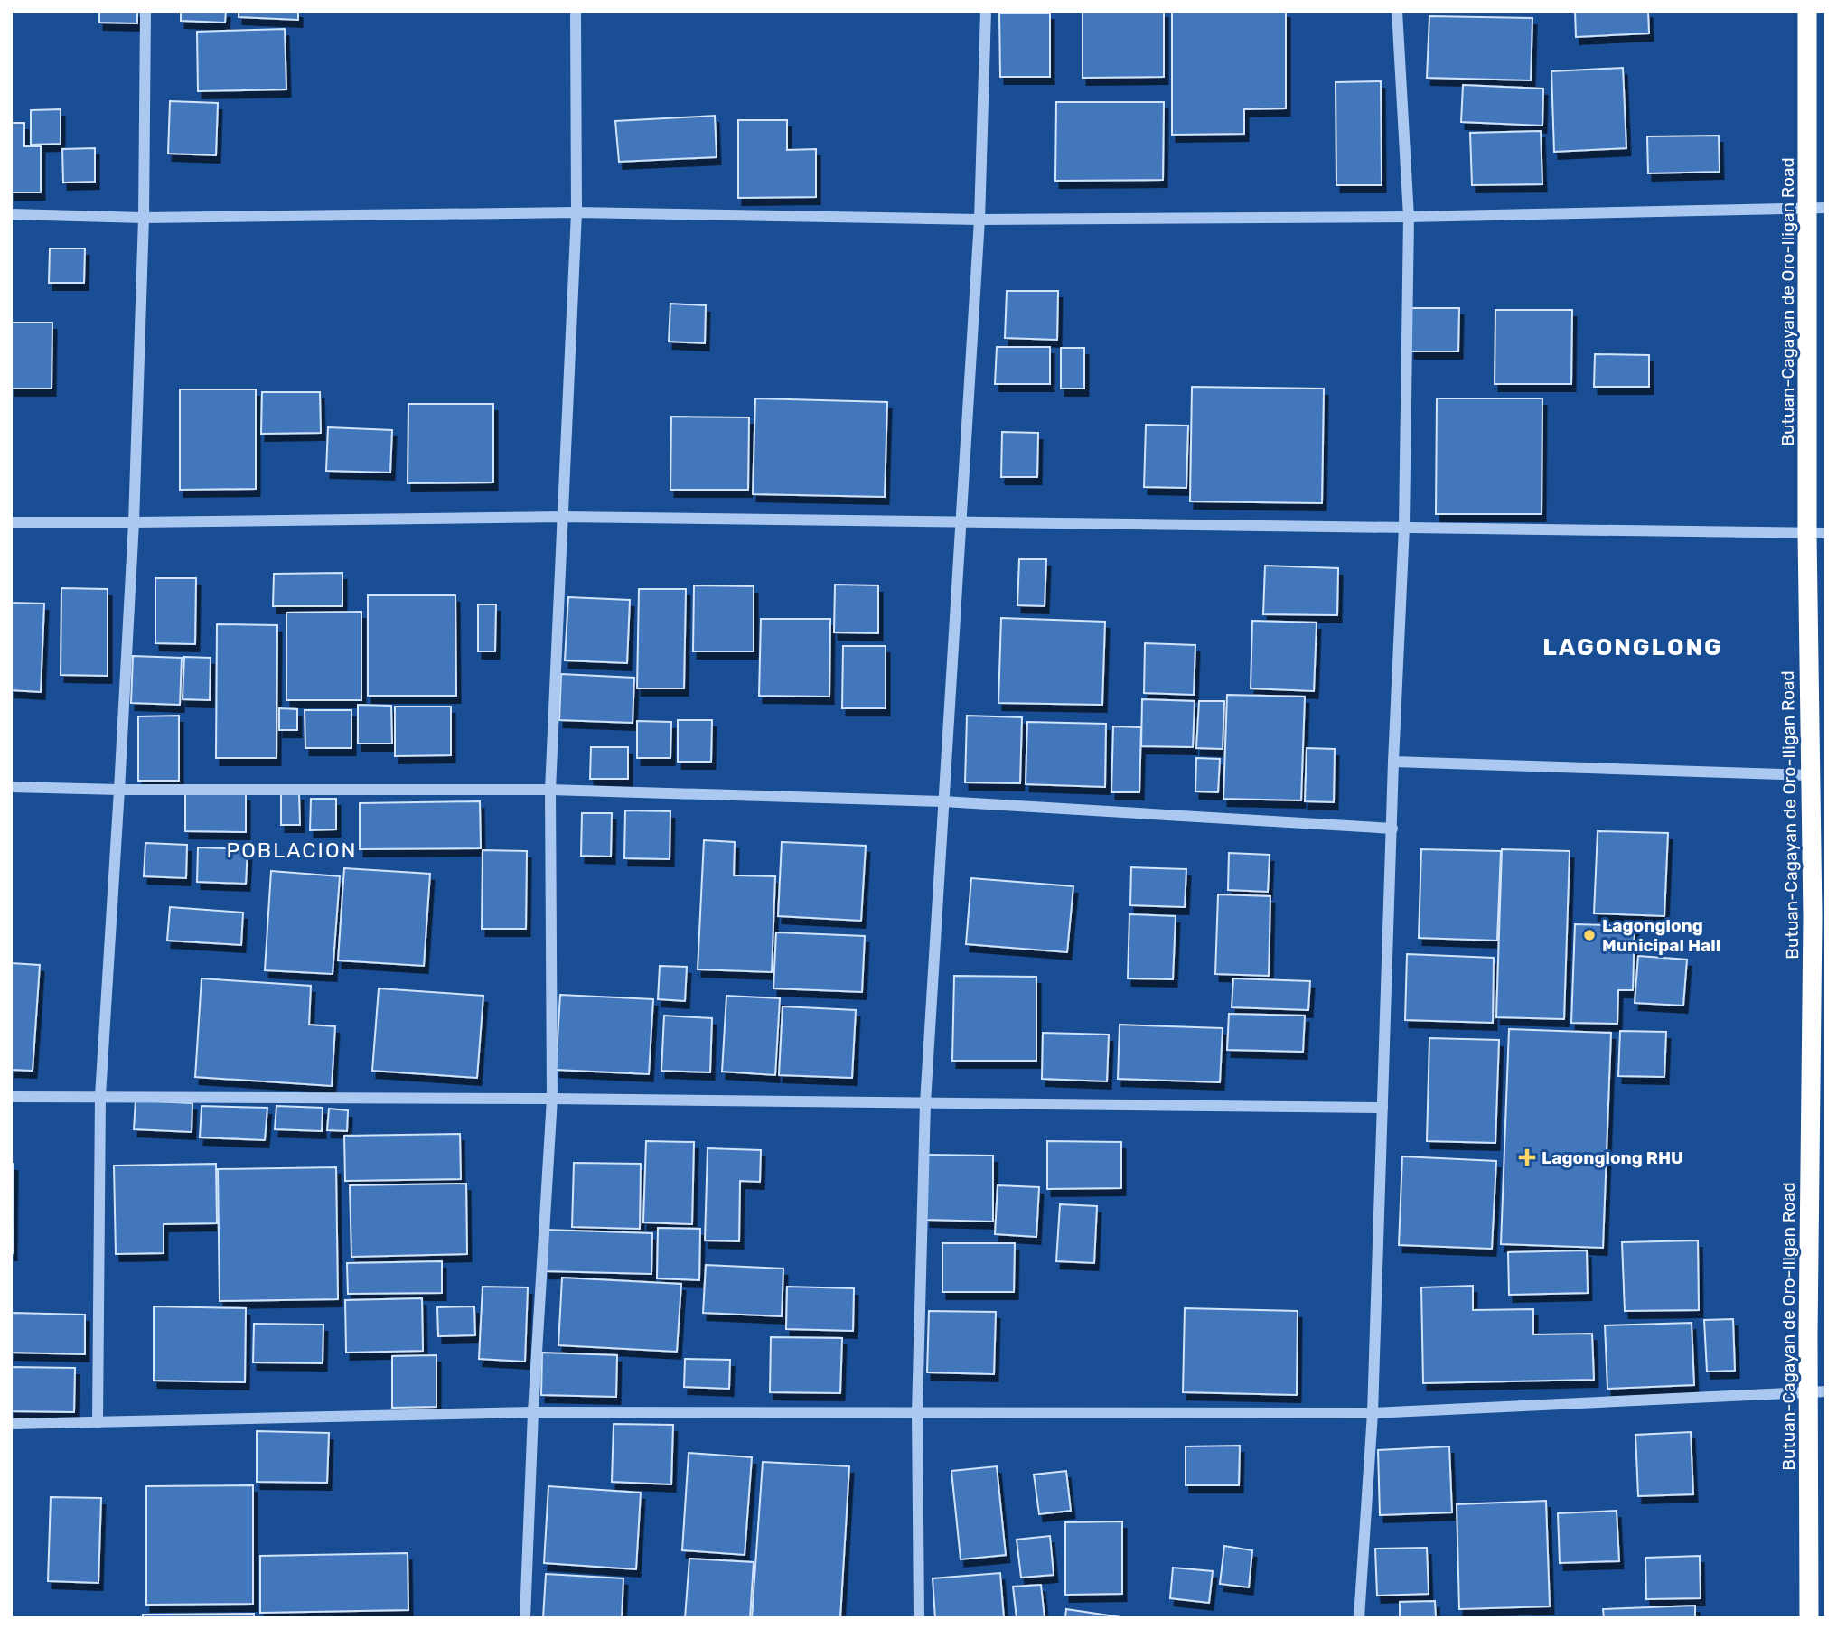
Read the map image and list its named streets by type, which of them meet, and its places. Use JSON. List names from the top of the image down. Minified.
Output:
{"streets":{"highway":["Butuan-Cagayan de Oro-Iligan Road"]},"districts":["LAGONGLONG","POBLACION"],"places":{"other":["Lagonglong Municipal Hall"],"health":["Lagonglong RHU"]}}
